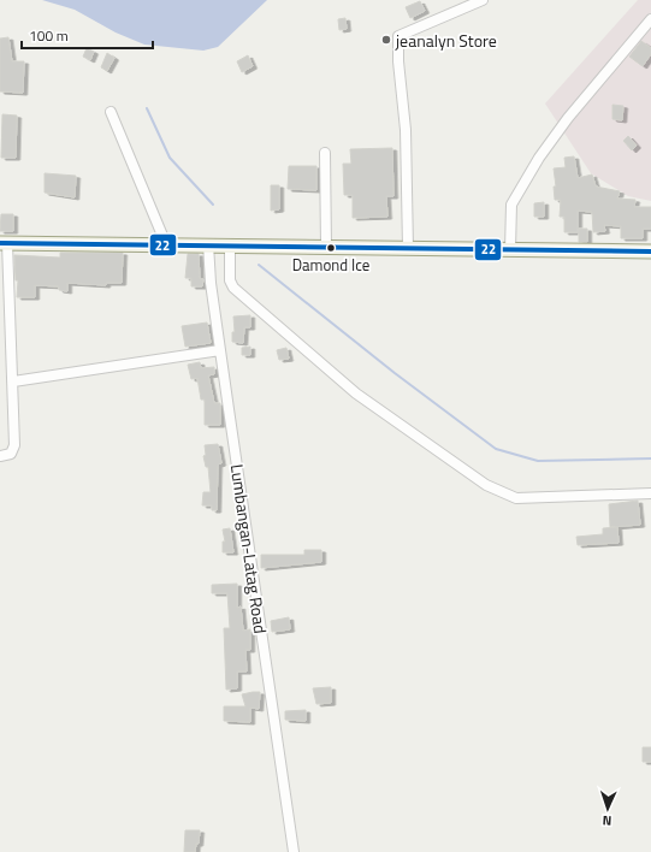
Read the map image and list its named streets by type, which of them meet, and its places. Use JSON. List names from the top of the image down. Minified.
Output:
{"streets":{"street":["Lumbangan-Latag Road"]},"places":["jeanalyn Store","Damond Ice"],"lines":["transit line 22"],"scale_bar":"100 m","north":"bottom"}
